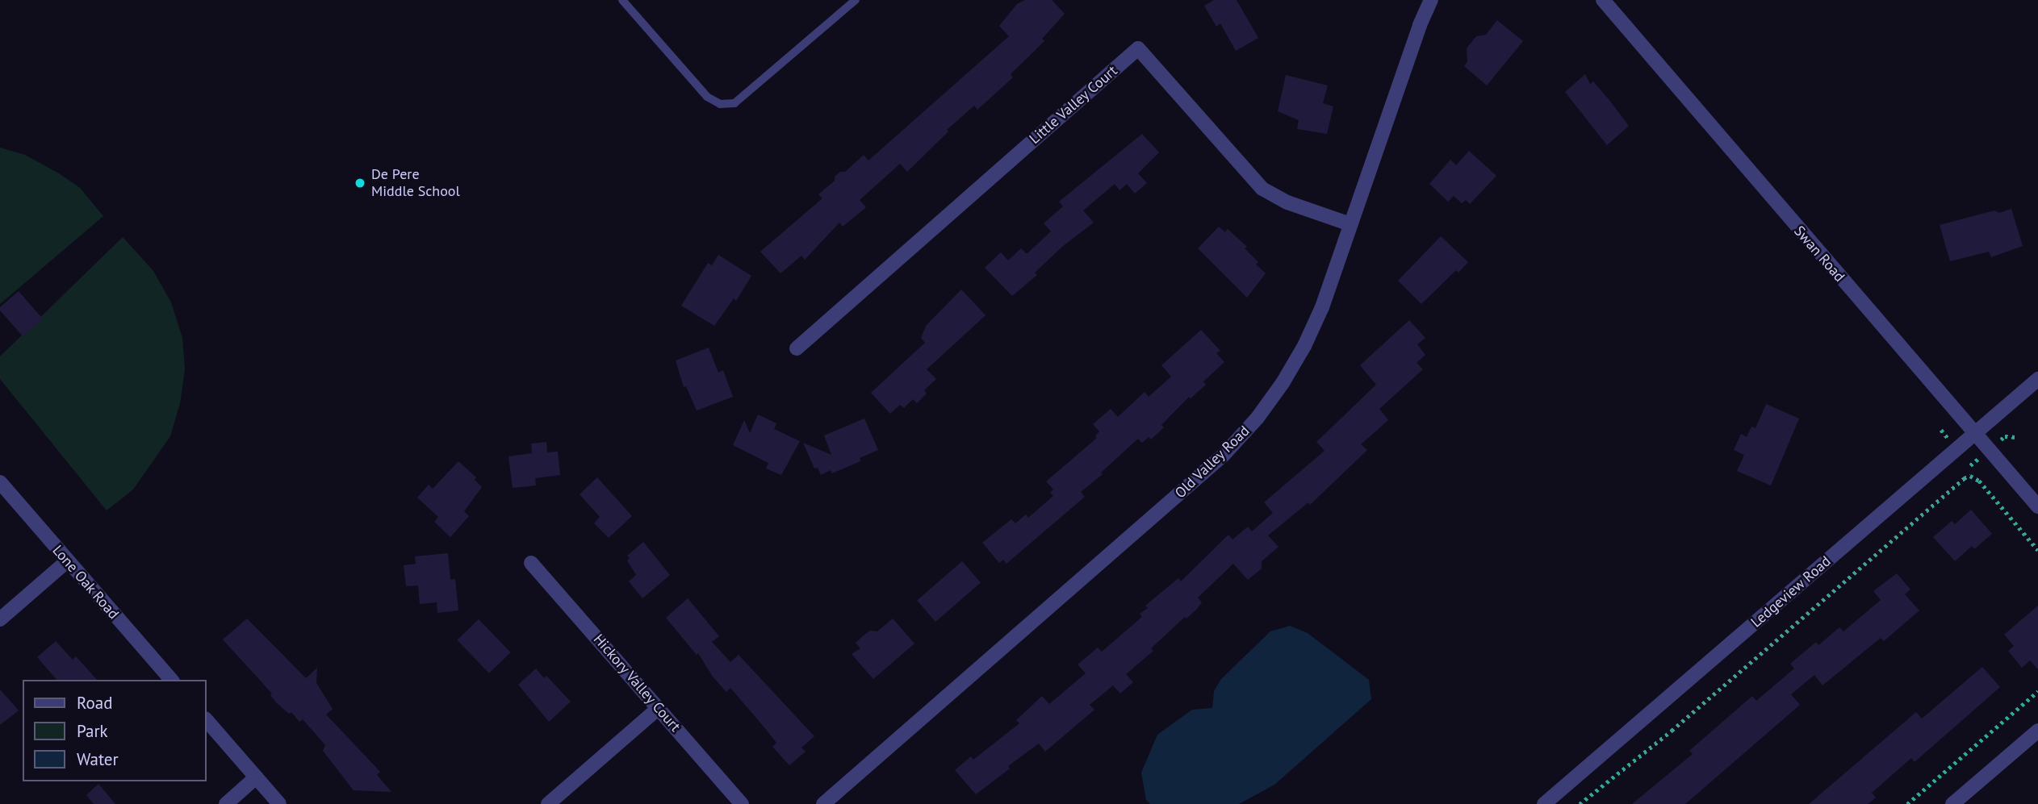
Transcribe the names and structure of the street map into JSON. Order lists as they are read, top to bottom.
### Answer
{
  "streets": {
    "street": [
      "Little Valley Court",
      "Swan Road",
      "Old Valley Road",
      "Lone Oak Road",
      "Ledgeview Road",
      "Hickory Valley Court"
    ]
  },
  "crossings": [
    ["Little Valley Court", "Old Valley Road"],
    ["Swan Road", "Ledgeview Road"]
  ],
  "places": ["De Pere Middle School"],
  "legend": ["Road", "Park", "Water"]
}
